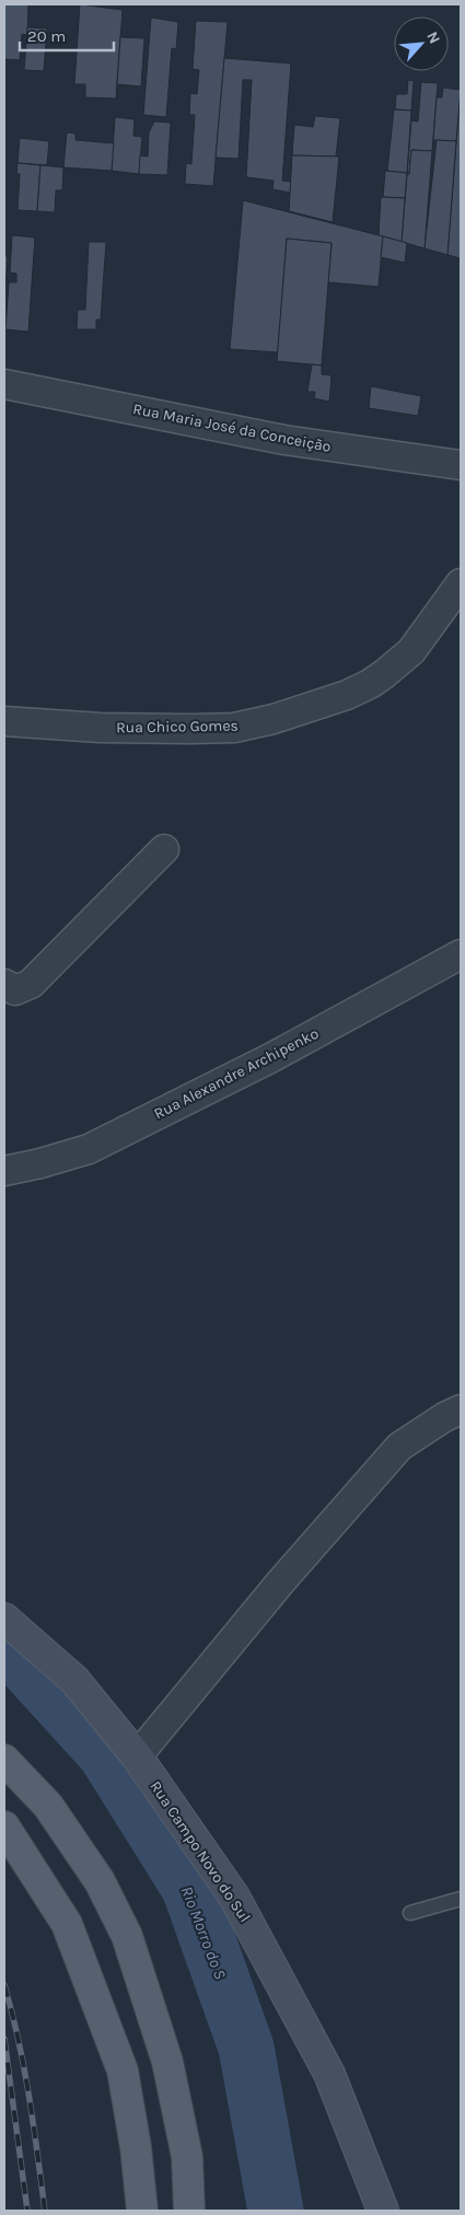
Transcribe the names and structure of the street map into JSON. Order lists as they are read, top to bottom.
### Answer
{
  "streets": {
    "street": [
      "Rua Maria José da Conceição",
      "Rua Chico Gomes",
      "Rua Alexandre Archipenko",
      "Rua Campo Novo do Sul"
    ]
  },
  "water": ["Rio Morro do S"],
  "scale_bar": "20 m",
  "north": "top right"
}
